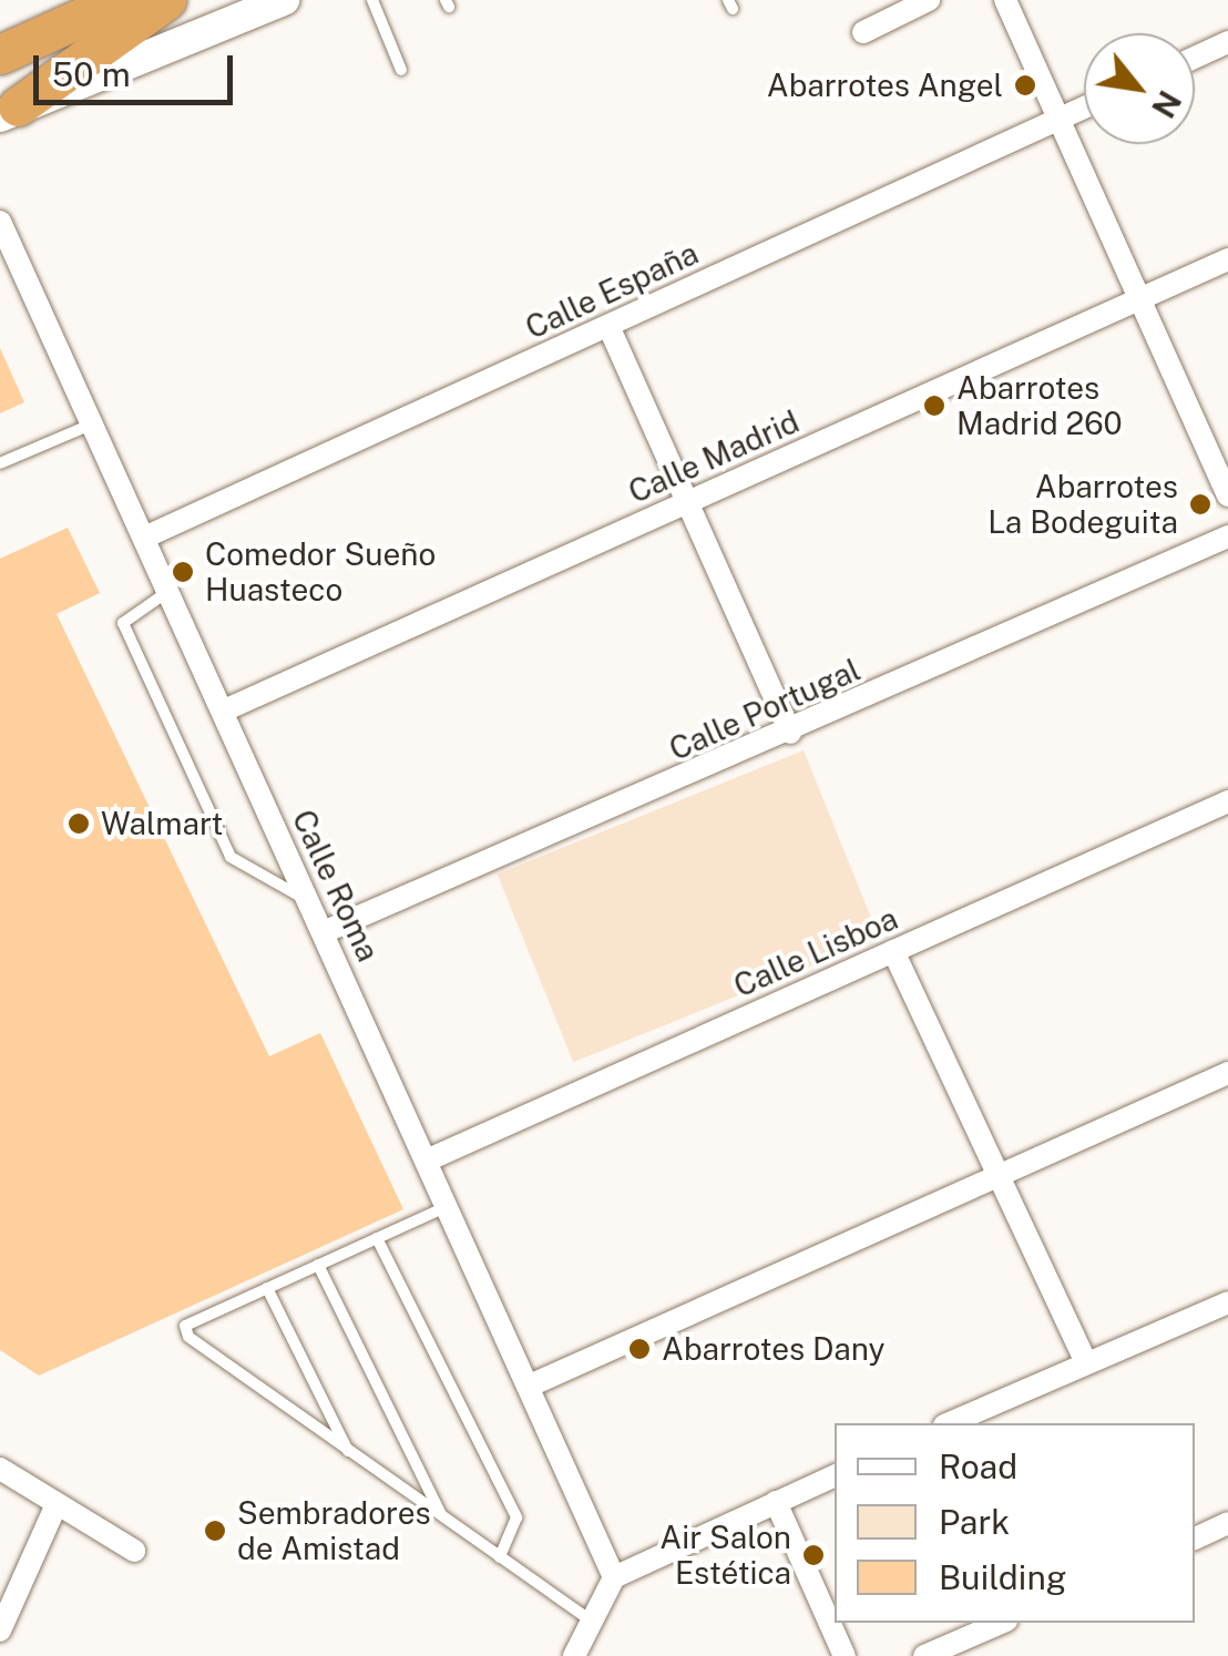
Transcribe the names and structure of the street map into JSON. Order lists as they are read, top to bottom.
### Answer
{
  "streets": {
    "street": [
      "Calle España",
      "Calle Madrid",
      "Calle Portugal",
      "Calle Roma",
      "Calle Lisboa"
    ]
  },
  "crossings": [
    ["Calle España", "Calle Roma"],
    ["Calle Madrid", "Calle Roma"],
    ["Calle Portugal", "Calle Roma"],
    ["Calle Roma", "Calle Lisboa"]
  ],
  "places": [
    "Abarrotes Angel",
    "Abarrotes Madrid 260",
    "Abarrotes La Bodeguita",
    "Comedor Sueño Huasteco",
    "Walmart",
    "Abarrotes Dany",
    "Sembradores de Amistad",
    "Air Salon Estética"
  ],
  "legend": ["Road", "Park", "Building"],
  "scale_bar": "50 m",
  "north": "bottom right"
}
